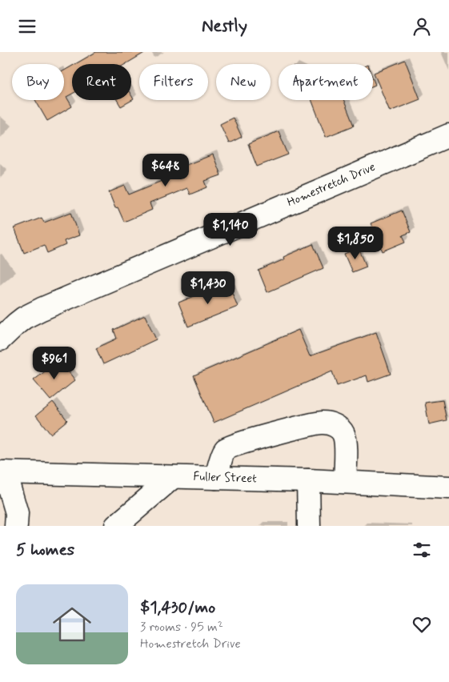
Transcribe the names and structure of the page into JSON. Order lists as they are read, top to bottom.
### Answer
{
  "streets": {
    "street": ["Homestretch Drive", "Fuller Street"]
  },
  "page": {
    "header": "Nestly",
    "chip": [
      "Buy",
      "Rent",
      "Filters",
      "New",
      "Apartment"
    ],
    "price": [
      "$648",
      "$1,140",
      "$1,850",
      "$1,430",
      "$961"
    ],
    "heading": "5 homes",
    "list": [
      {
        "name": "$1,430/mo",
        "note": "3 rooms · 95 m² · Homestretch Drive"
      }
    ]
  }
}
